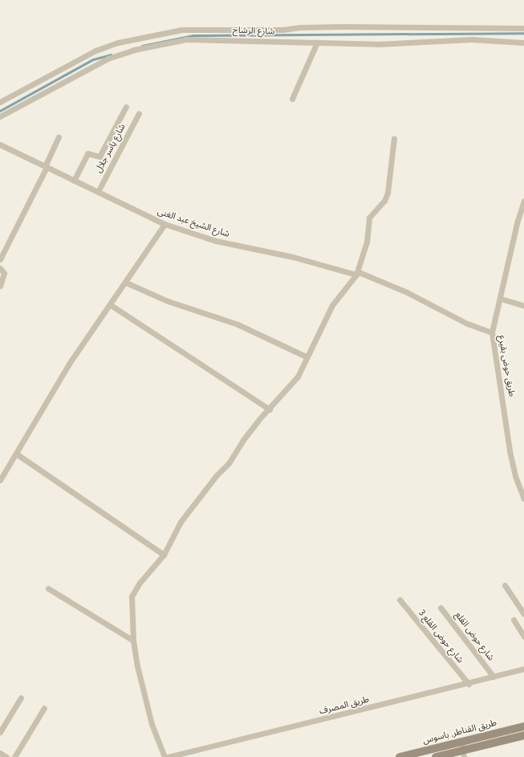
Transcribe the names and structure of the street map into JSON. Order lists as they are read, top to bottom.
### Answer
{
  "streets": {
    "main road": ["طريق القناطر, باسوس"],
    "street": [
      "شارع الرشاح",
      "شارع ياسر جلال",
      "شارع الشيخ عبد الغنى",
      "طريق حوض بقيرع",
      "شارع حوض القلع 3",
      "شارع حوض القلع",
      "طريق المصرف"
    ]
  },
  "crossings": [
    ["شارع ياسر جلال", "شارع الشيخ عبد الغنى"],
    ["شارع الشيخ عبد الغنى", "طريق حوض بقيرع"],
    ["شارع حوض القلع 3", "طريق المصرف"],
    ["شارع حوض القلع", "طريق المصرف"]
  ]
}
